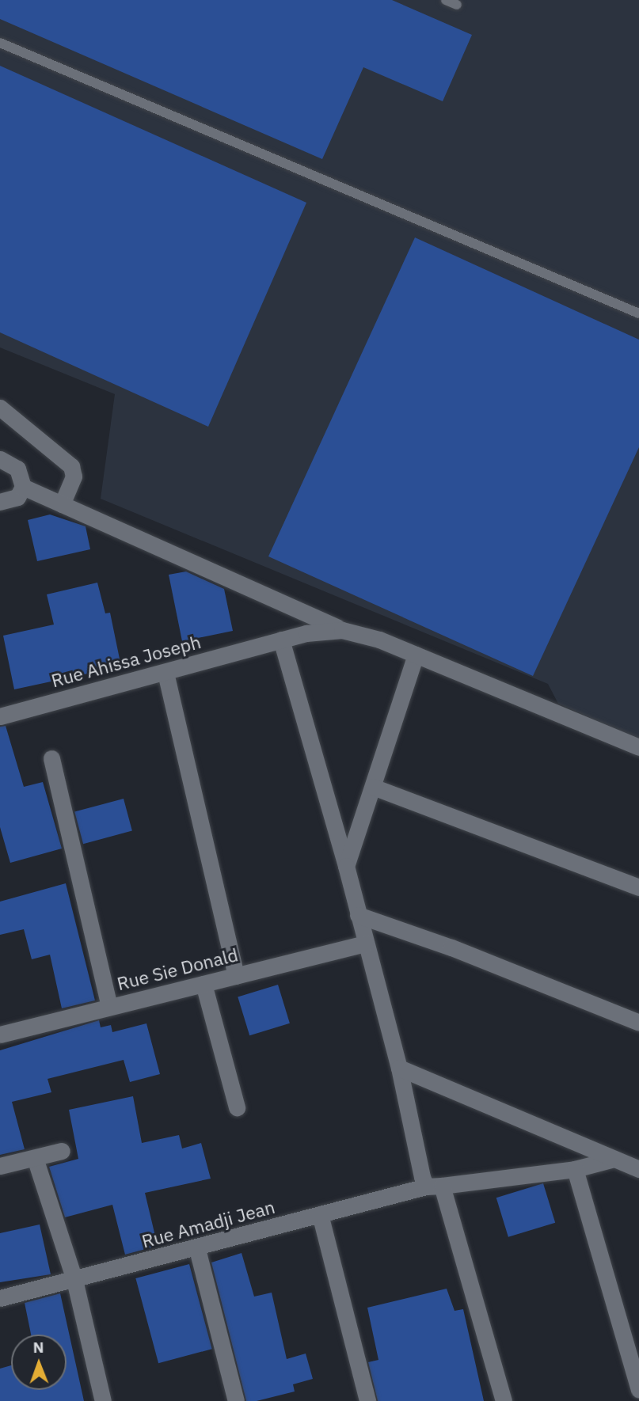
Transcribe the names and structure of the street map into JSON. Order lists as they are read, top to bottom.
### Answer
{
  "streets": {
    "street": ["Rue Ahissa Joseph", "Rue Sie Donald", "Rue Amadji Jean"]
  },
  "north": "top"
}
